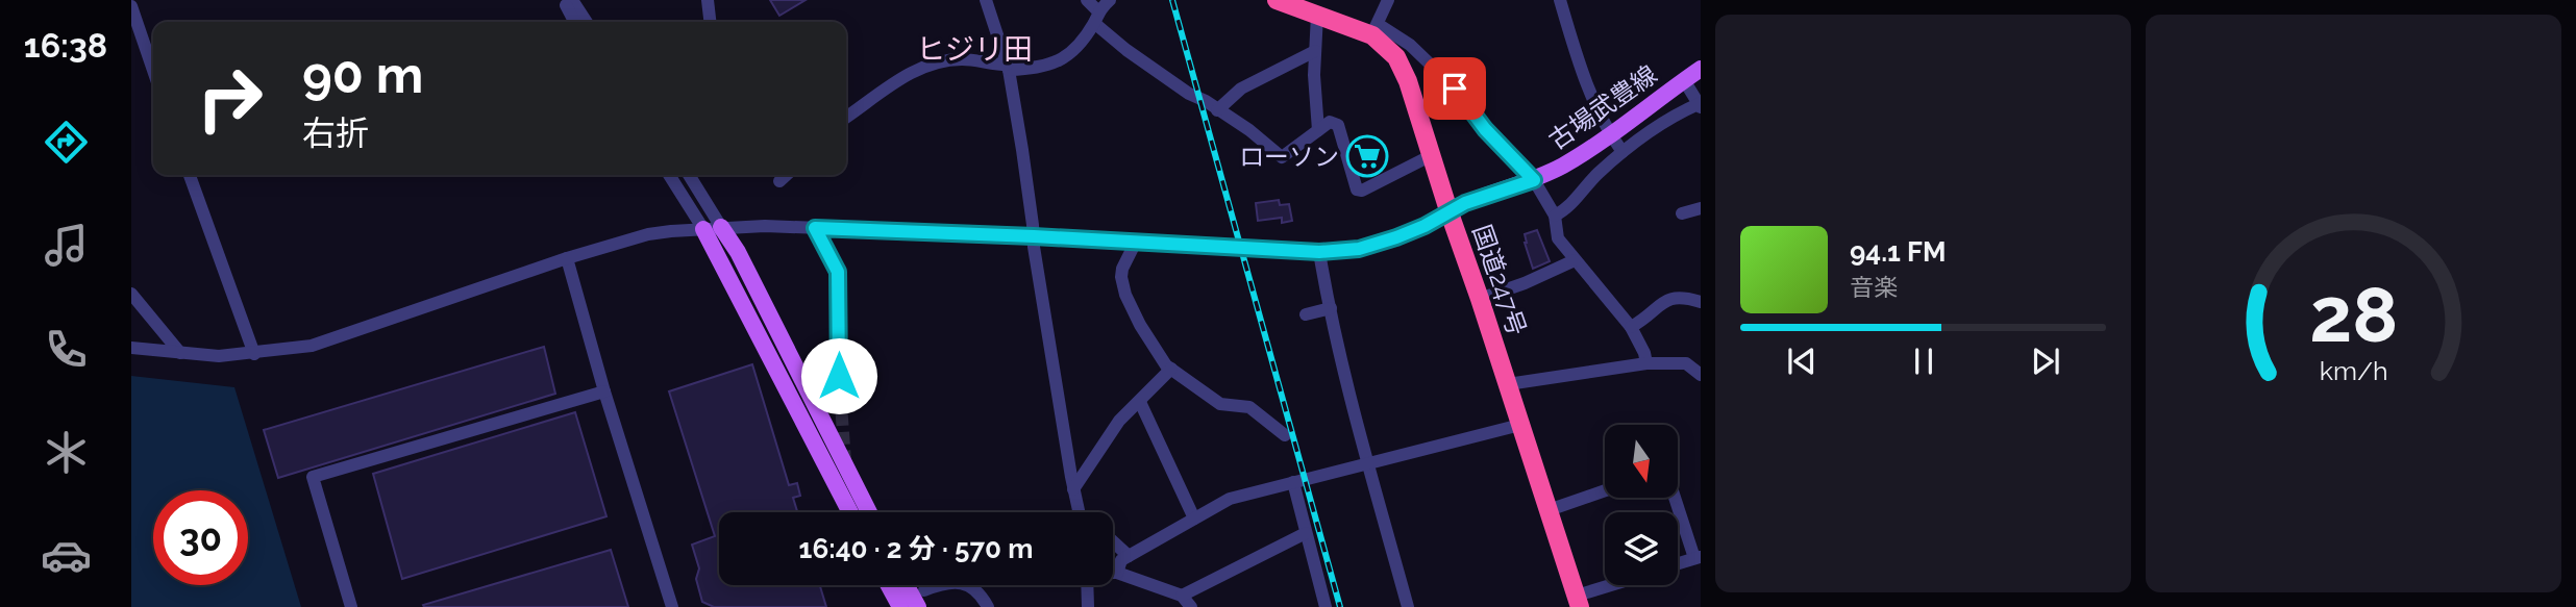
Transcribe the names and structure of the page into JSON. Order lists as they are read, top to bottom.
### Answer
{
  "streets": {
    "highway": ["国道247号"],
    "main road": ["古場武豊線"]
  },
  "crossings": [
    ["古場武豊線", "国道247号"]
  ],
  "districts": ["ヒジリ田"],
  "places": {
    "supermarket": ["ローソン"]
  },
  "north": "bottom",
  "page": {
    "tabs": "16:38",
    "turn": ["90 m", "右折"],
    "song": ["94.1 FM", "音楽"],
    "limit": "30",
    "trip": "16:40 · 2 分 · 570 m",
    "gauge": ["28", "km/h"]
  }
}
